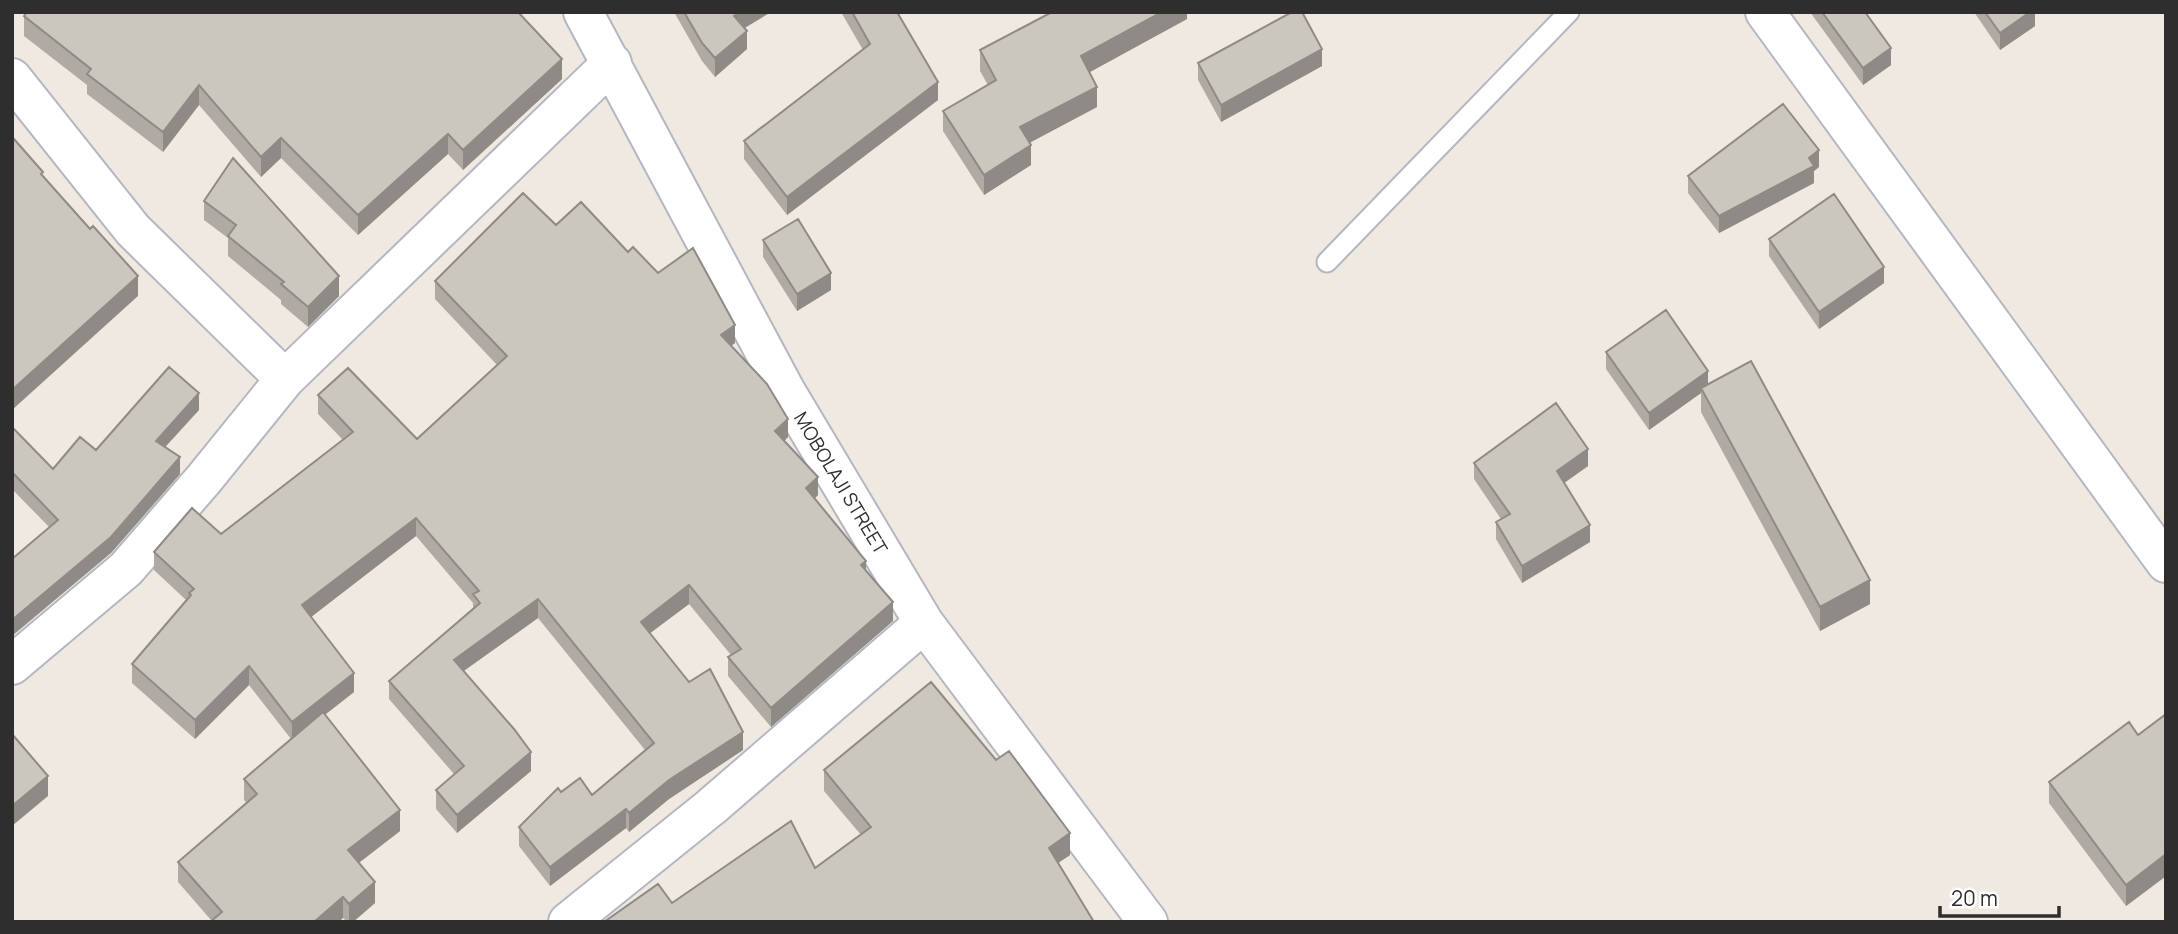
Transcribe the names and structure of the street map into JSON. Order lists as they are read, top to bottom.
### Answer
{
  "streets": {
    "street": ["MOBOLAJI STREET"]
  },
  "scale_bar": "20 m"
}
